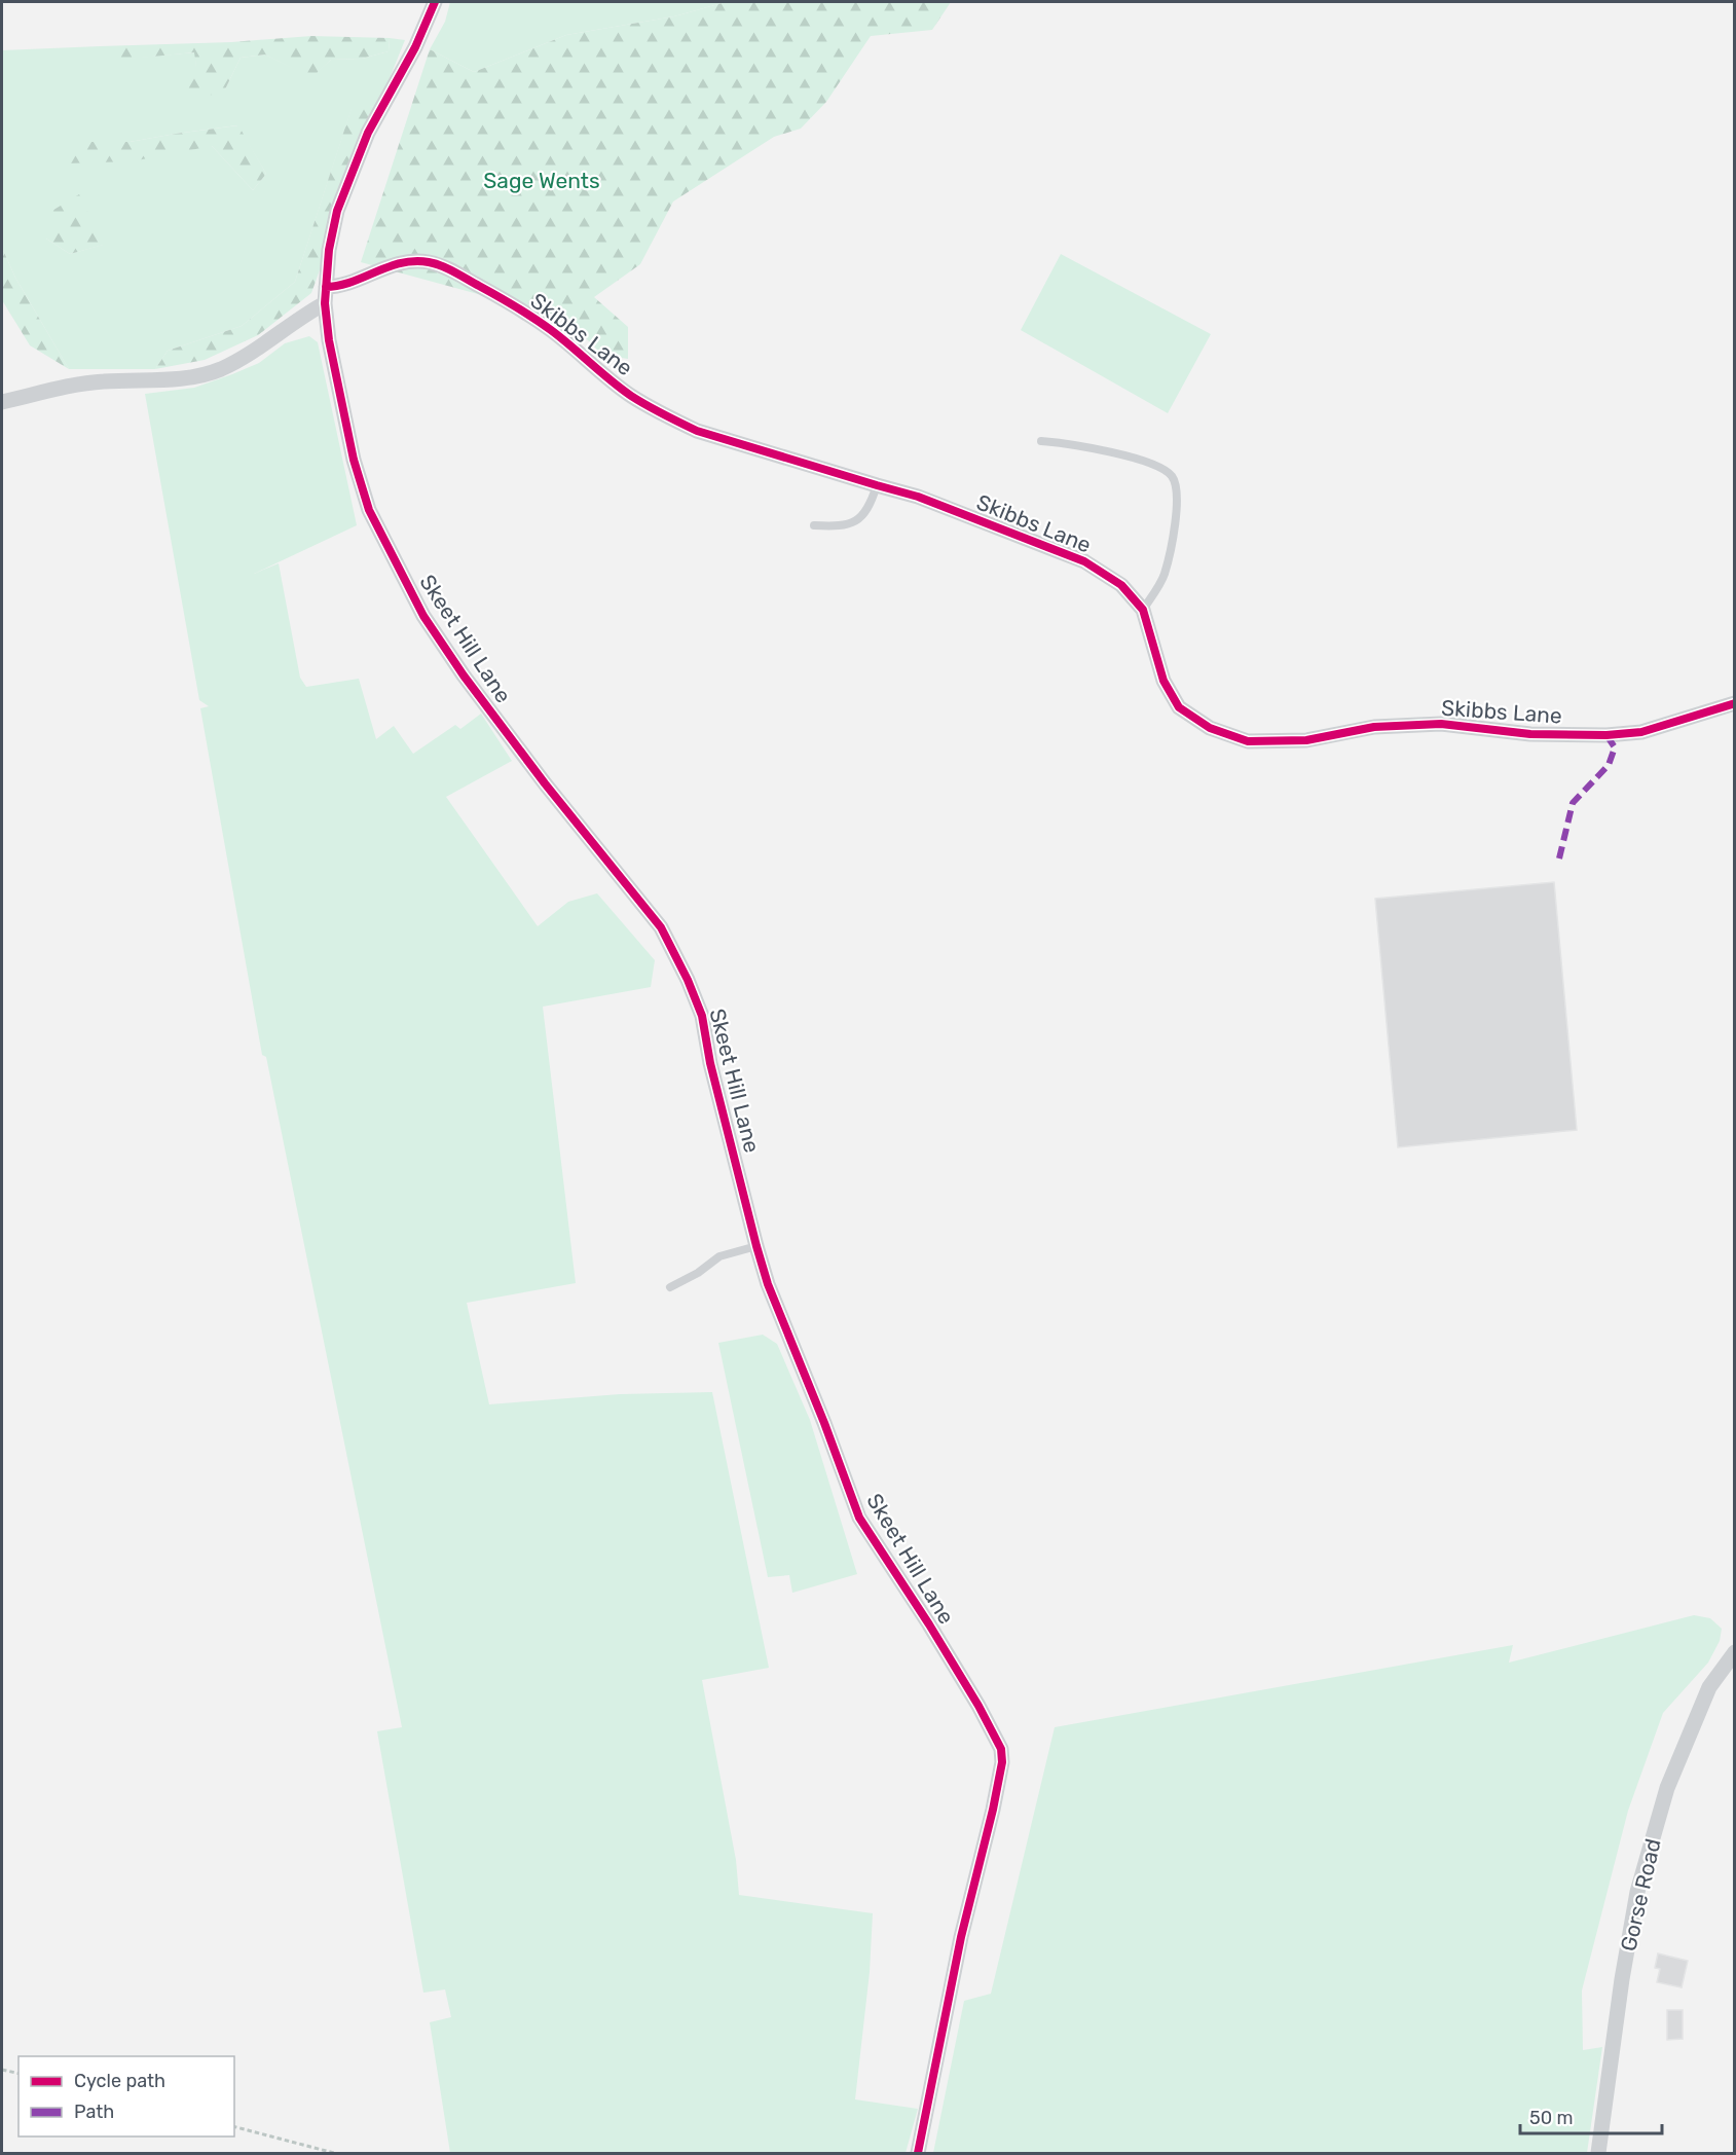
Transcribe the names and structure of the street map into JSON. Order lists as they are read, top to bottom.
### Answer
{
  "streets": {
    "street": ["Skibbs Lane", "Skeet Hill Lane", "Gorse Road"]
  },
  "crossings": [
    ["Skibbs Lane", "Skeet Hill Lane"]
  ],
  "parks": ["Sage Wents"],
  "legend": ["Cycle path", "Path"],
  "scale_bar": "50 m"
}
